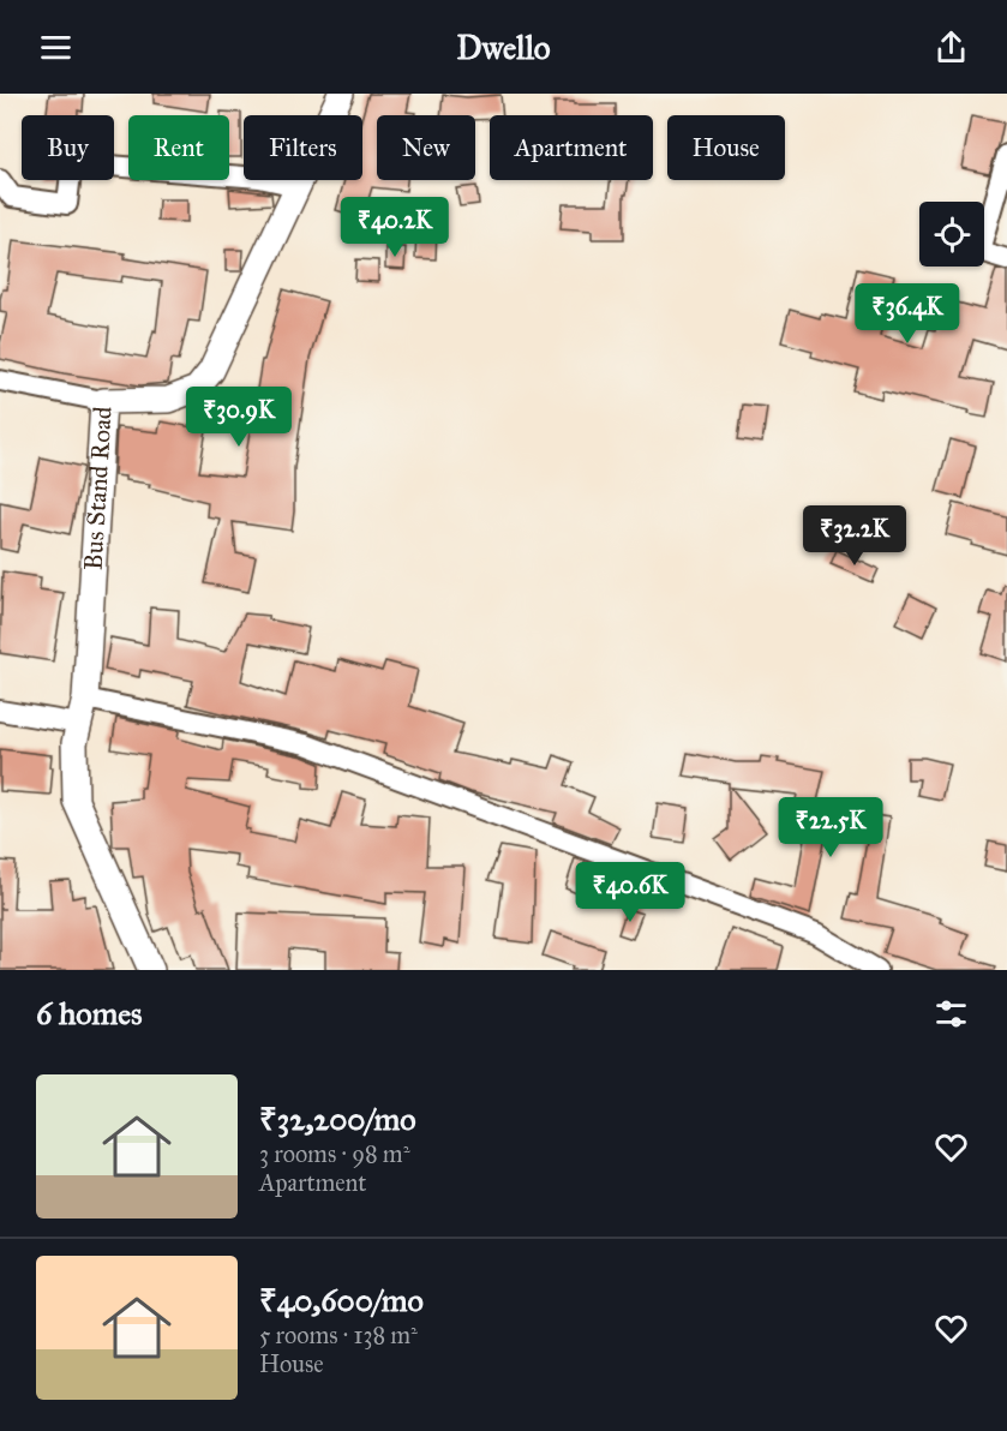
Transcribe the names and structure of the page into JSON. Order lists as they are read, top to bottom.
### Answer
{
  "streets": {
    "main road": ["Bus Stand Road"]
  },
  "page": {
    "header": "Dwello",
    "chip": [
      "Buy",
      "Rent",
      "Filters",
      "New",
      "Apartment",
      "House"
    ],
    "price": [
      "₹40.2K",
      "₹36.4K",
      "₹30.9K",
      "₹32.2K",
      "₹22.5K",
      "₹40.6K"
    ],
    "heading": "6 homes",
    "list": [
      {
        "name": "₹32,200/mo",
        "note": "3 rooms · 98 m² · Apartment"
      },
      {
        "name": "₹40,600/mo",
        "note": "5 rooms · 138 m² · House"
      }
    ]
  }
}
